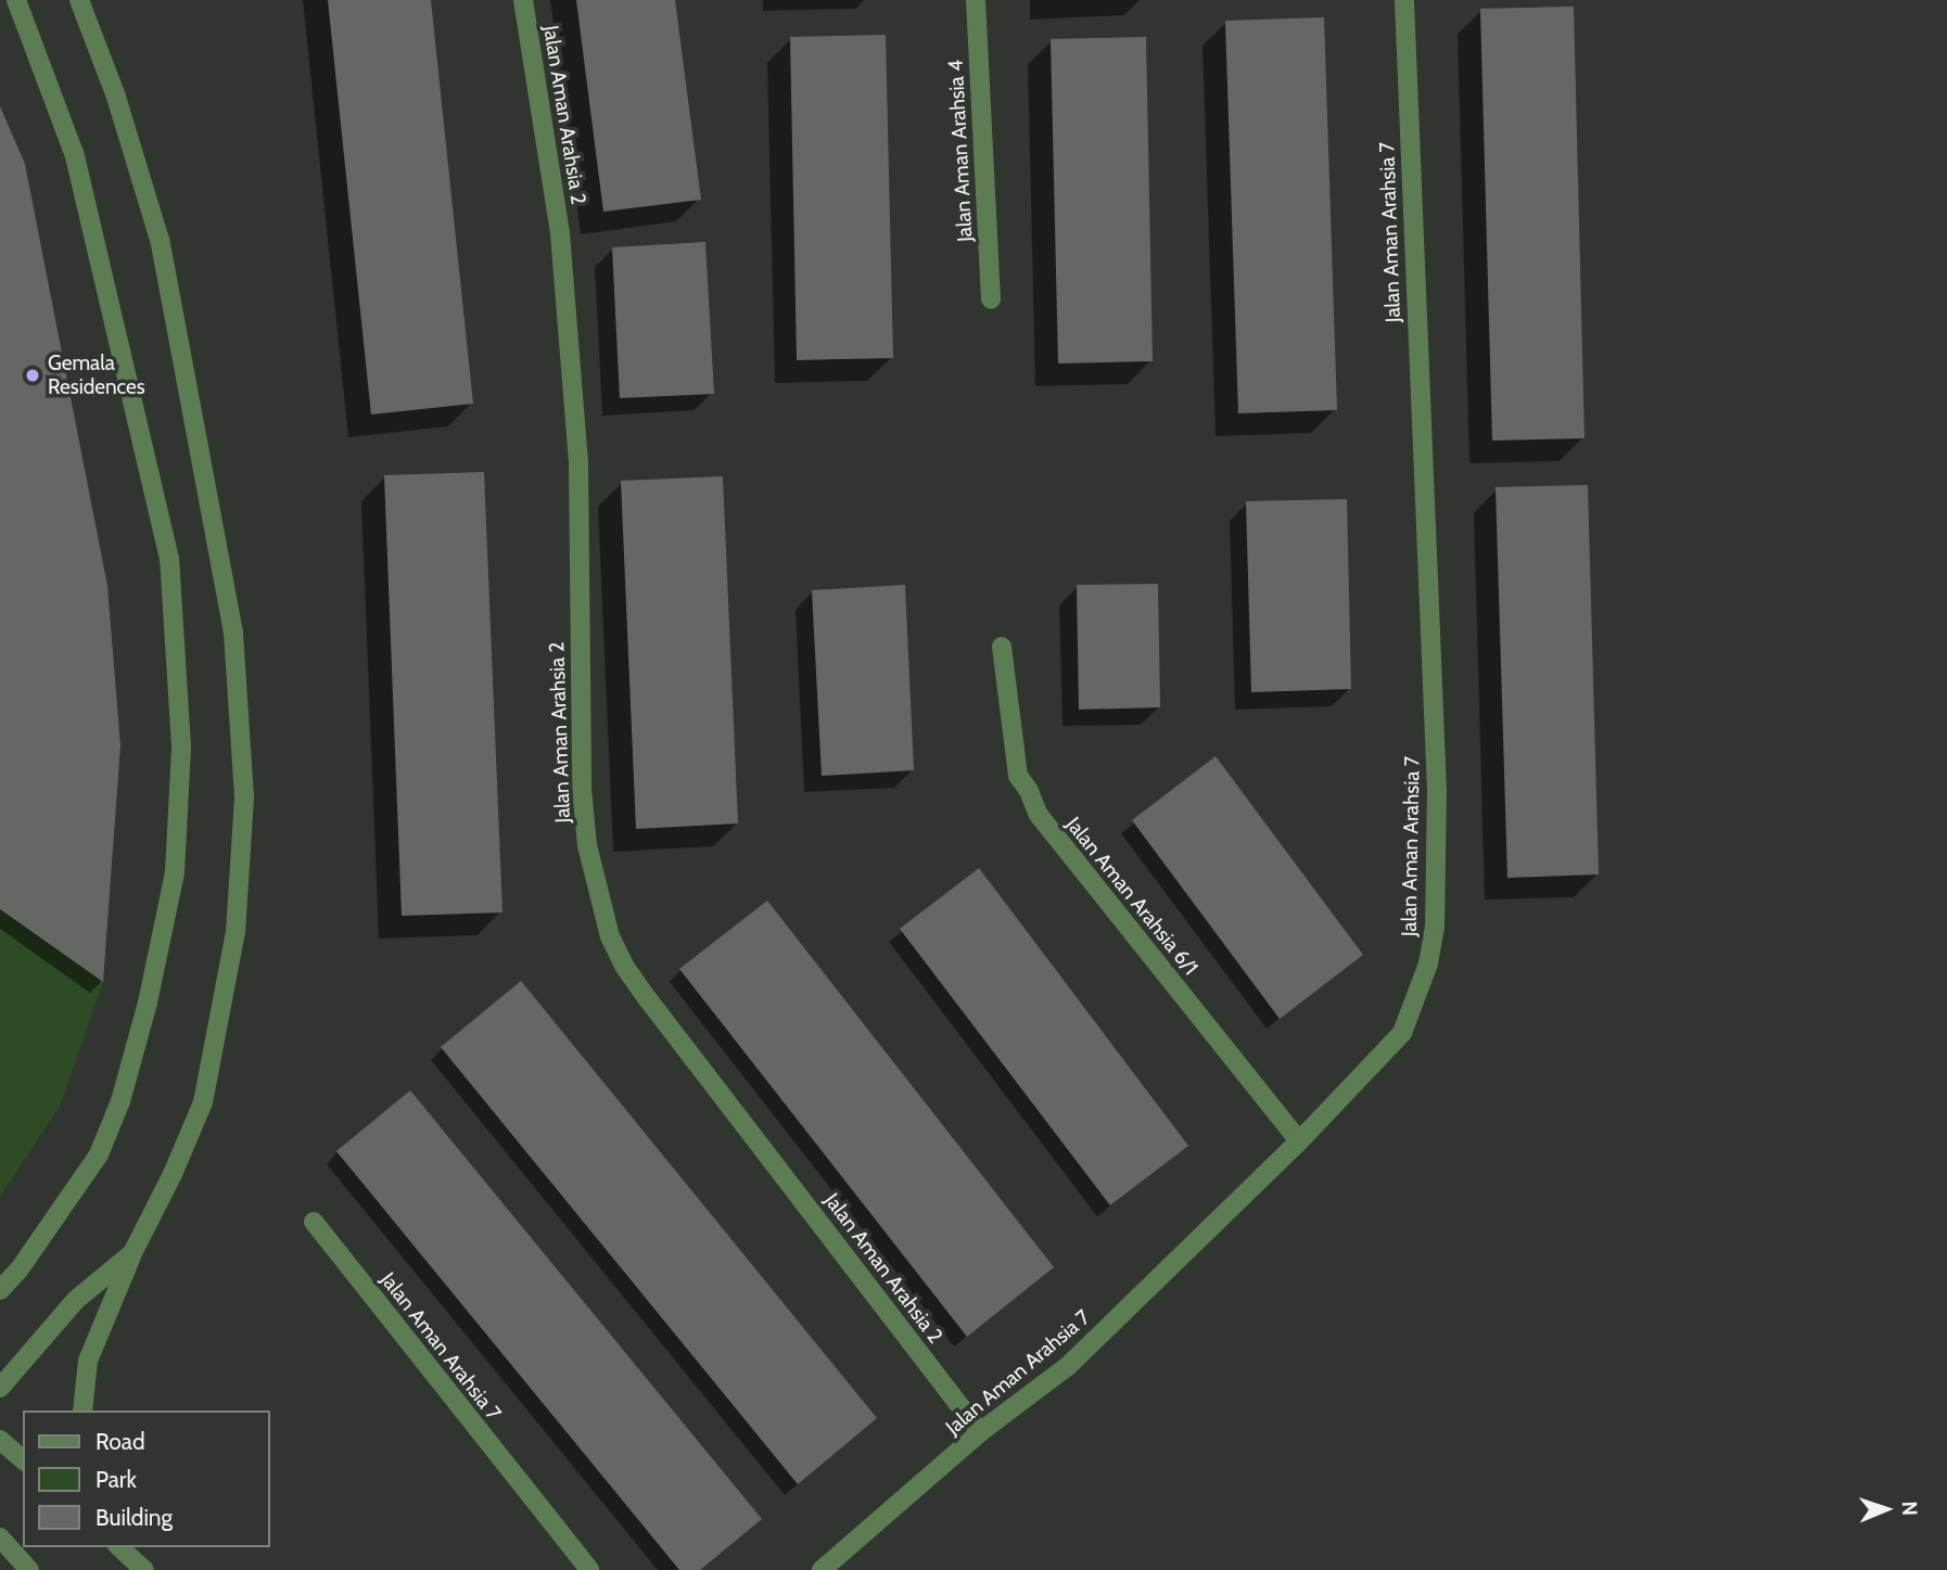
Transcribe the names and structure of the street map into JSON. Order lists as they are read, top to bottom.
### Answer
{
  "streets": {
    "street": [
      "Jalan Aman Arahsia 2",
      "Jalan Aman Arahsia 4",
      "Jalan Aman Arahsia 7",
      "Jalan Aman Arahsia 6/1"
    ]
  },
  "crossings": [
    ["Jalan Aman Arahsia 2", "Jalan Aman Arahsia 7"],
    ["Jalan Aman Arahsia 7", "Jalan Aman Arahsia 6/1"]
  ],
  "places": ["Gemala Residences"],
  "legend": ["Road", "Park", "Building"],
  "north": "right"
}
